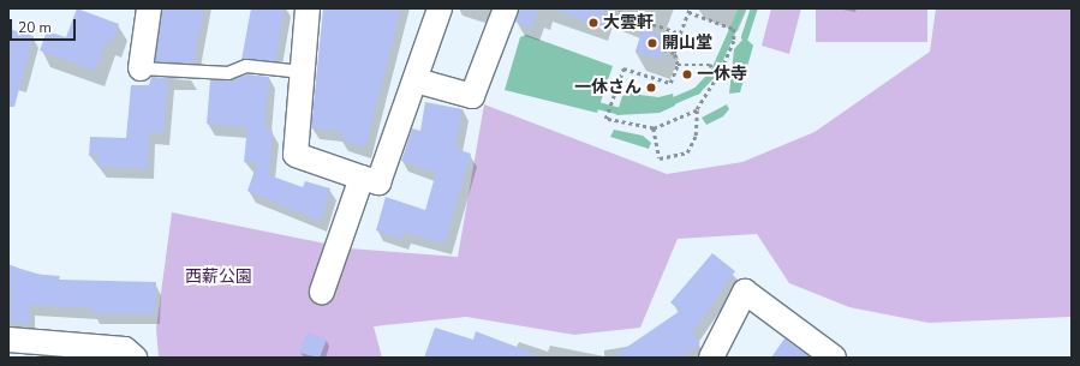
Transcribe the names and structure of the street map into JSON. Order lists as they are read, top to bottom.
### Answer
{
  "parks": ["西薪公園"],
  "places": [
    "大雲軒",
    "開山堂",
    "一休寺",
    "一休さん"
  ],
  "scale_bar": "20 m"
}
